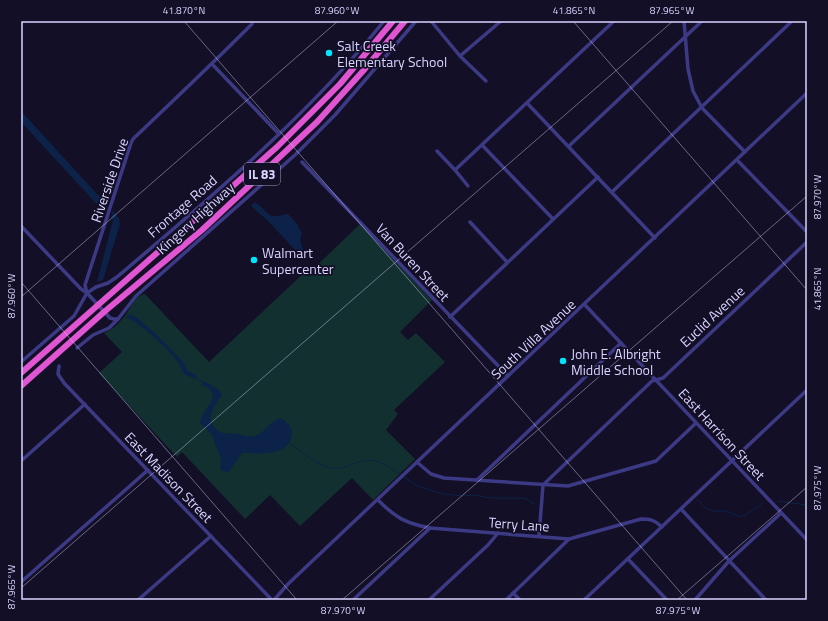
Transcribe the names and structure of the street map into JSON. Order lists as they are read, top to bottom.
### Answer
{
  "streets": {
    "highway": ["IL 83", "Kingery Highway"],
    "street": [
      "Riverside Drive",
      "Frontage Road",
      "Van Buren Street",
      "Euclid Avenue",
      "South Villa Avenue",
      "East Harrison Street",
      "East Madison Street",
      "Terry Lane"
    ]
  },
  "crossings": [
    ["Riverside Drive", "Frontage Road"],
    ["Van Buren Street", "South Villa Avenue"],
    ["Euclid Avenue", "East Harrison Street"],
    ["South Villa Avenue", "East Harrison Street"],
    ["South Villa Avenue", "East Madison Street"],
    ["South Villa Avenue", "Terry Lane"]
  ],
  "places": ["Salt Creek Elementary School", "Walmart Supercenter", "John E. Albright Middle School"],
  "coordinates": [
    "41.870°N",
    "87.960°W",
    "41.865°N",
    "87.965°W",
    "87.970°W",
    "87.975°W"
  ]
}
